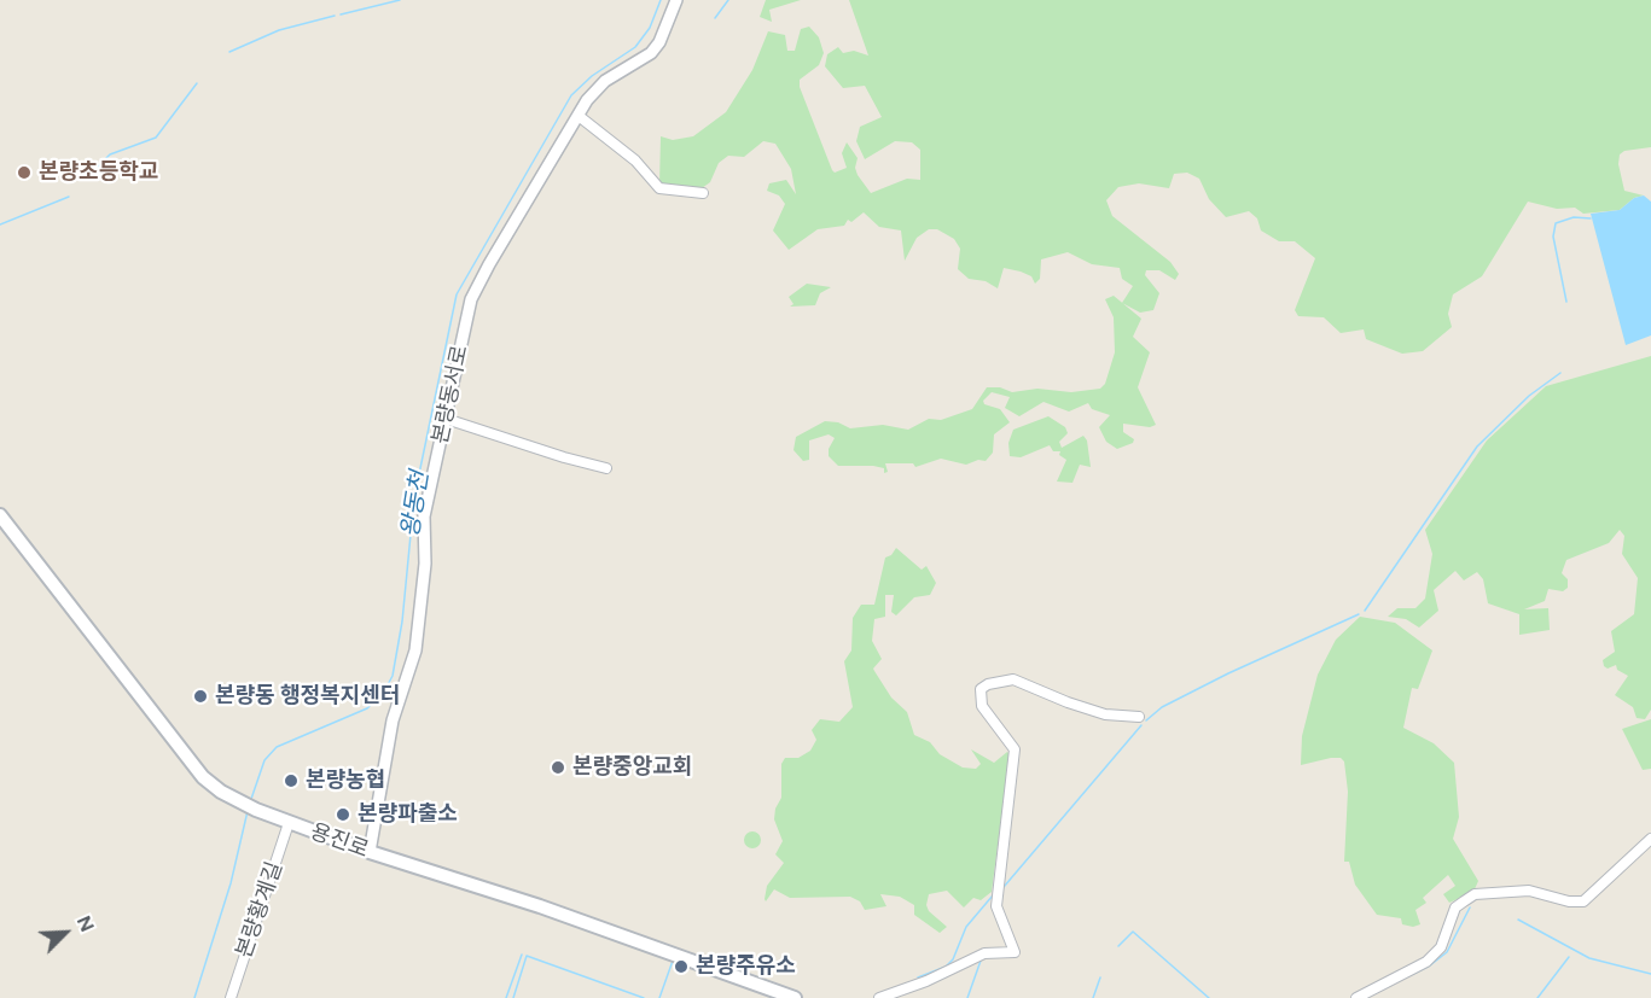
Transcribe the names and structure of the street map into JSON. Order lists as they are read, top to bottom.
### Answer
{
  "streets": {
    "main road": ["용진로"],
    "street": ["본량동서로", "본량황계길"]
  },
  "crossings": [
    ["본량동서로", "용진로"],
    ["용진로", "본량황계길"]
  ],
  "water": ["왕동천"],
  "places": [
    "본량초등학교",
    "본량동 행정복지센터",
    "본량중앙교회",
    "본량농협",
    "본량파출소",
    "본량주유소"
  ],
  "north": "top right"
}
